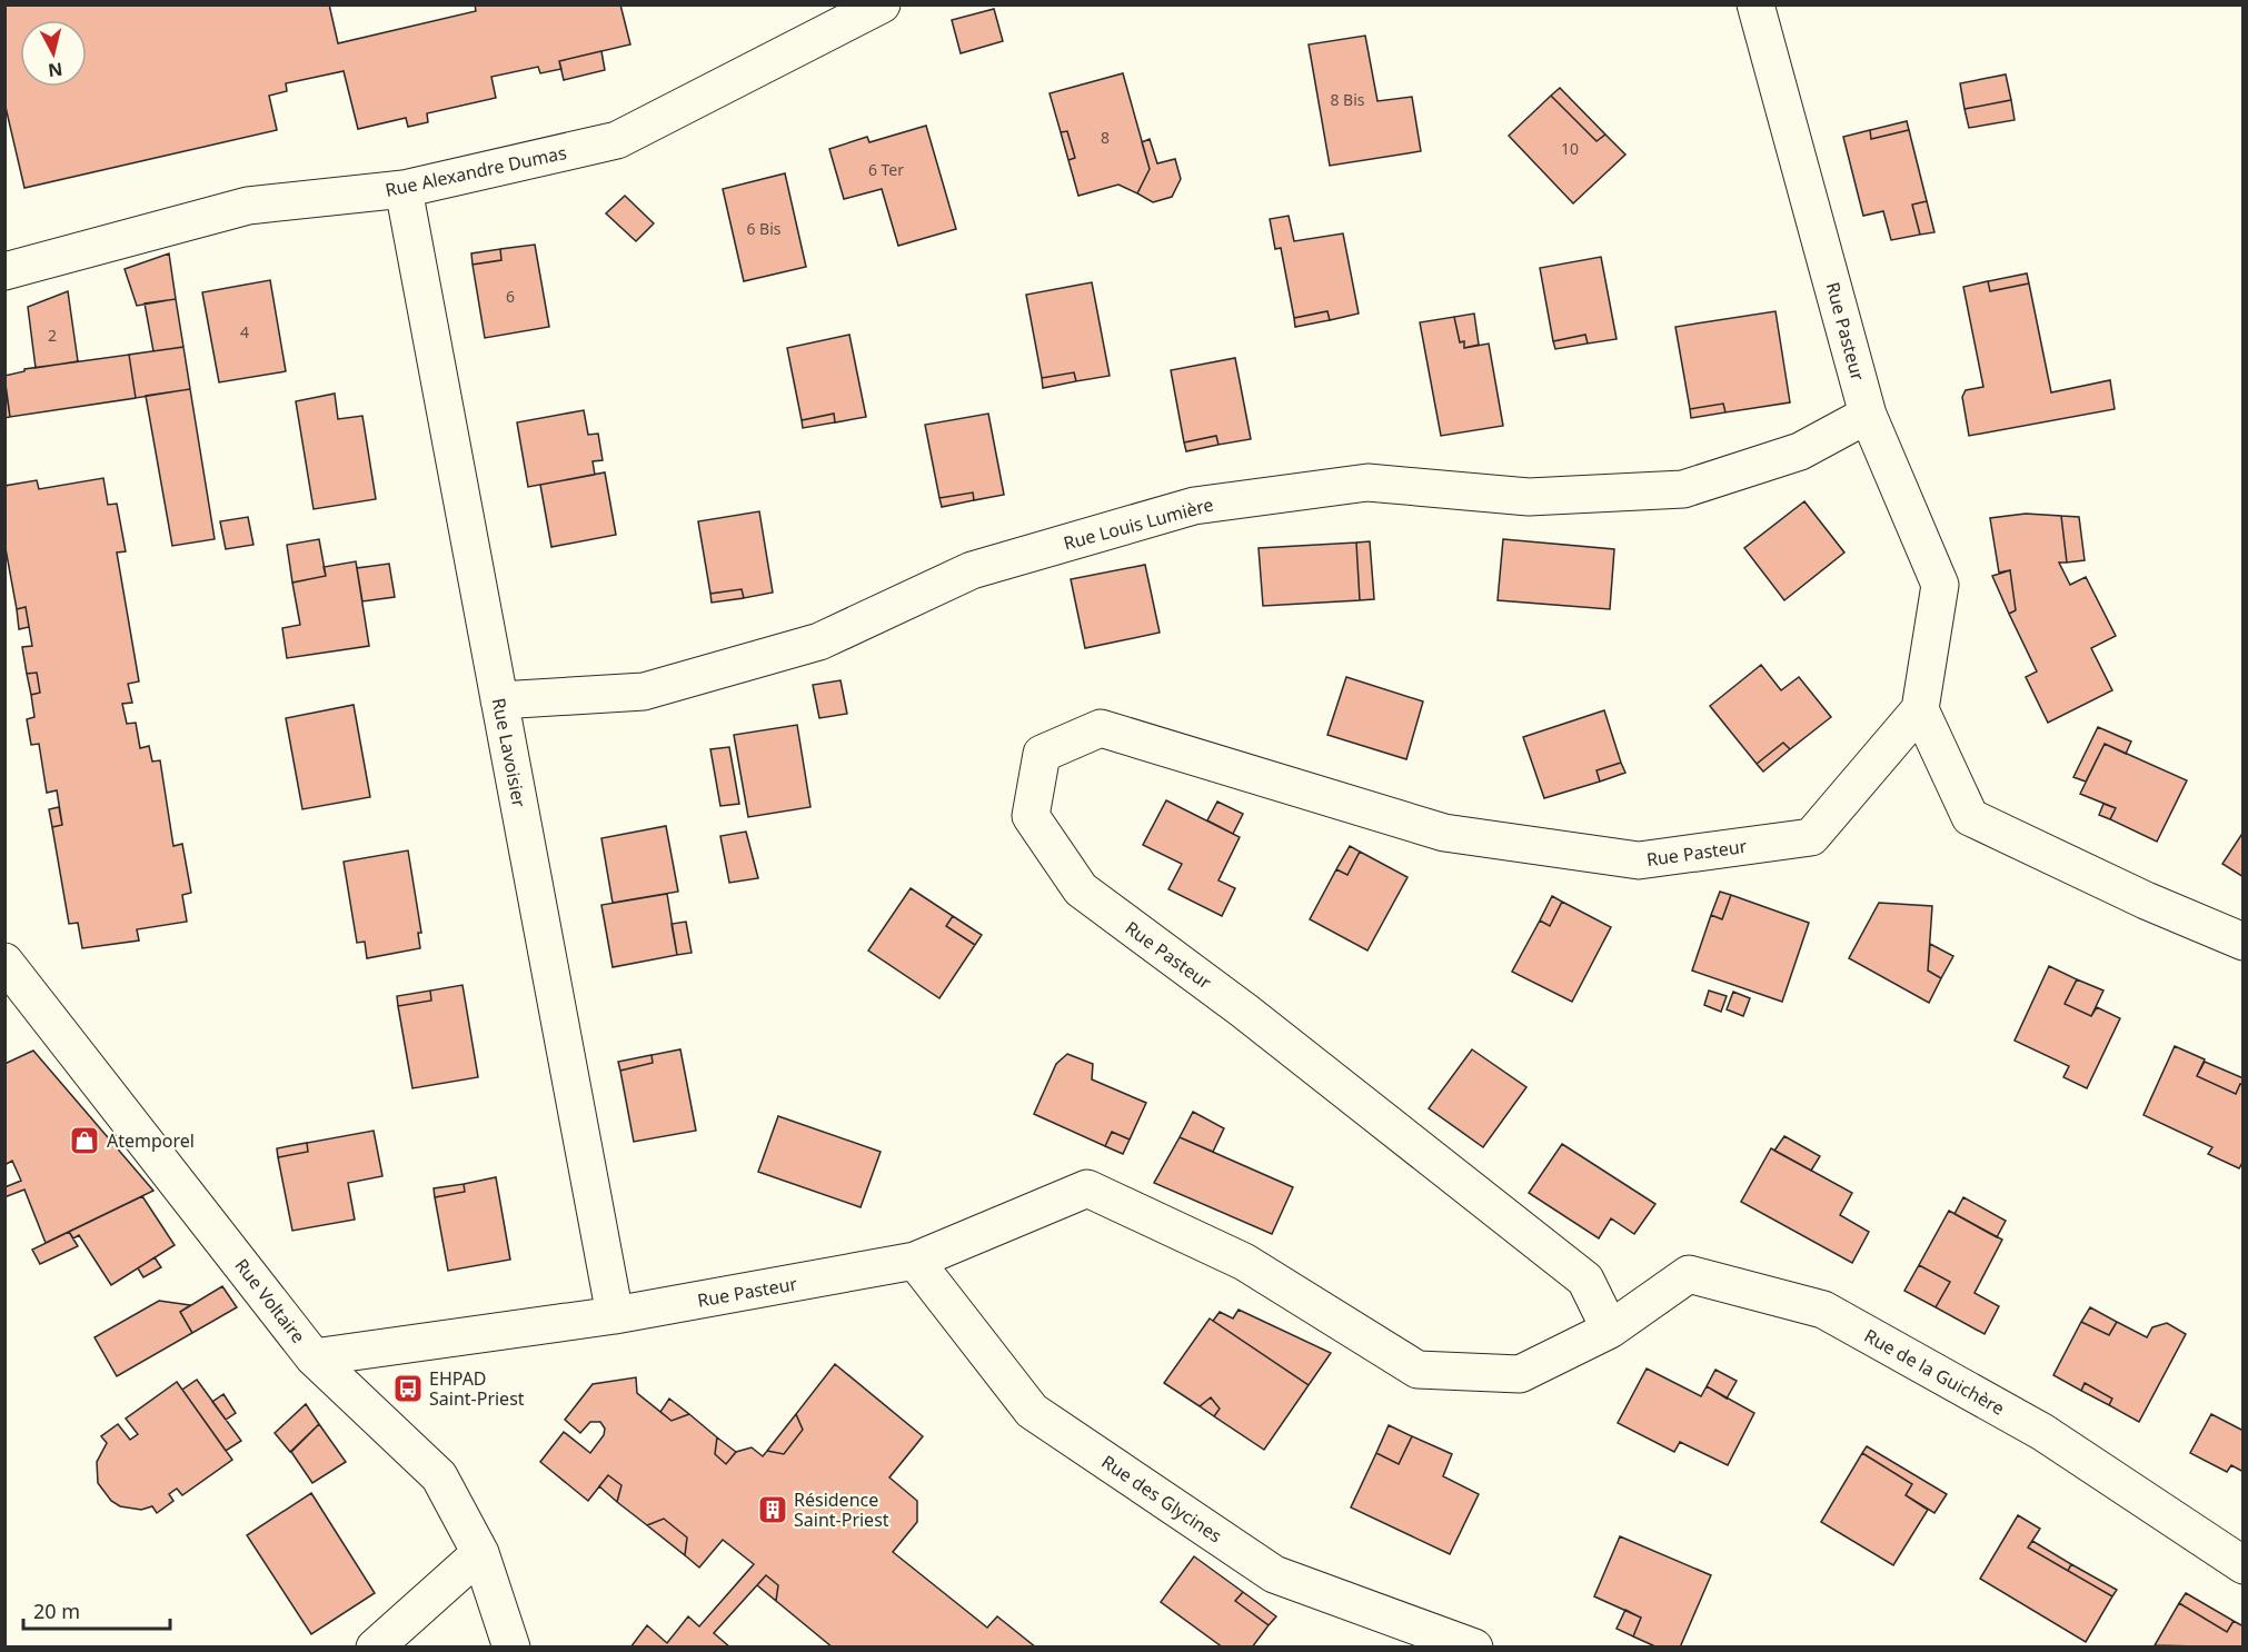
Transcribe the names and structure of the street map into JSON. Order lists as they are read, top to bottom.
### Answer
{
  "streets": {
    "street": [
      "Rue Alexandre Dumas",
      "Rue Pasteur",
      "Rue Louis Lumière",
      "Rue Lavoisier",
      "Rue Voltaire",
      "Rue de la Guichère",
      "Rue des Glycines"
    ]
  },
  "crossings": [
    ["Rue Alexandre Dumas", "Rue Lavoisier"],
    ["Rue Pasteur", "Rue Louis Lumière"],
    ["Rue Pasteur", "Rue Lavoisier"],
    ["Rue Pasteur", "Rue Voltaire"],
    ["Rue Pasteur", "Rue de la Guichère"],
    ["Rue Pasteur", "Rue des Glycines"],
    ["Rue Louis Lumière", "Rue Lavoisier"]
  ],
  "places": {
    "shop": ["Atemporel"],
    "bus stop": ["EHPAD Saint-Priest"],
    "building": ["Résidence Saint-Priest"]
  },
  "house_numbers": [
    "8 Bis",
    "8",
    "10",
    "6 Ter",
    "6 Bis",
    "6",
    "4",
    "2"
  ],
  "scale_bar": "20 m",
  "north": "bottom"
}
